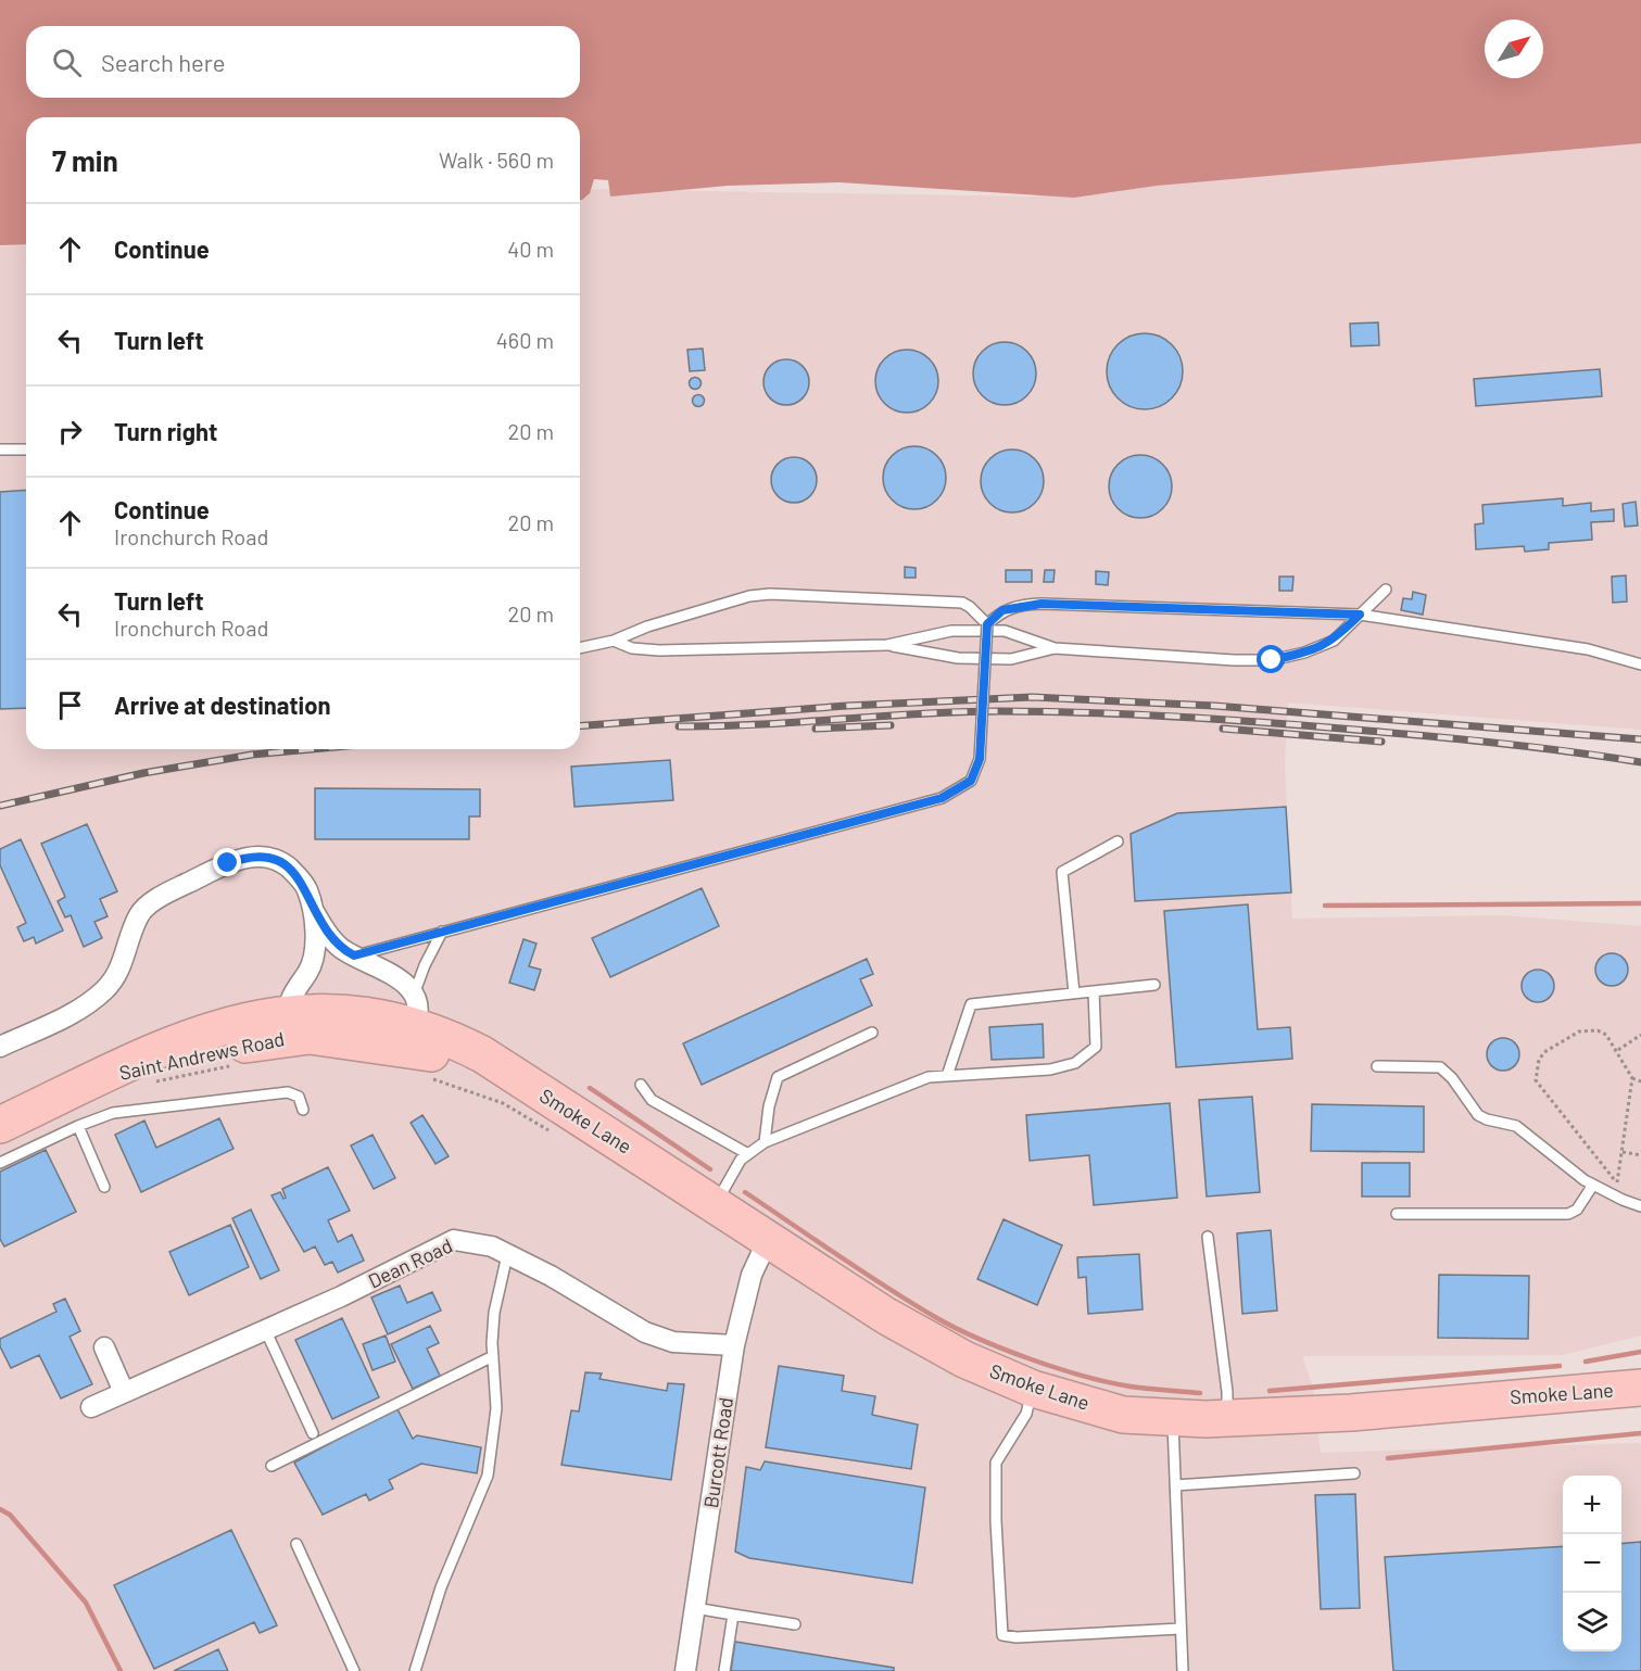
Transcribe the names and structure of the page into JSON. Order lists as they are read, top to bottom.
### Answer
{
  "streets": {
    "highway": ["Saint Andrews Road", "Smoke Lane"],
    "street": ["Dean Road", "Burcott Road"]
  },
  "crossings": [
    ["Saint Andrews Road", "Smoke Lane"],
    ["Smoke Lane", "Burcott Road"],
    ["Dean Road", "Burcott Road"]
  ],
  "north": "top right",
  "page": {
    "search": "Search here",
    "heading": ["7 min", "Walk · 560 m"],
    "list": [
      ["Continue", "40 m"],
      ["Turn left", "460 m"],
      ["Turn right", "20 m"],
      ["Continue", "Ironchurch Road", "20 m"],
      ["Turn left", "Ironchurch Road", "20 m"],
      "Arrive at destination"
    ],
    "map_buttons": ["+", "−"]
  }
}
